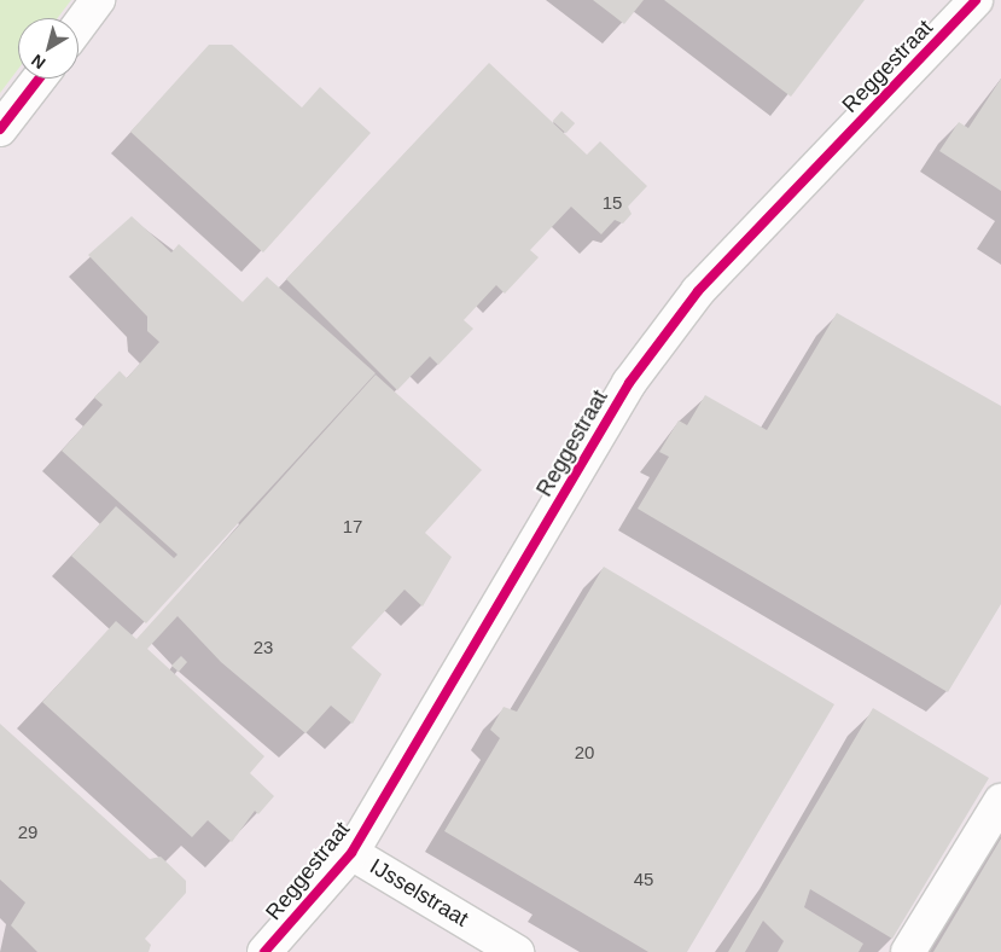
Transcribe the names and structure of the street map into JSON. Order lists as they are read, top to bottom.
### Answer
{
  "streets": {
    "street": ["Reggestraat", "IJsselstraat"]
  },
  "crossings": [
    ["Reggestraat", "IJsselstraat"]
  ],
  "house_numbers": [
    "15",
    "17",
    "23",
    "20",
    "29",
    "45"
  ],
  "north": "bottom left"
}
